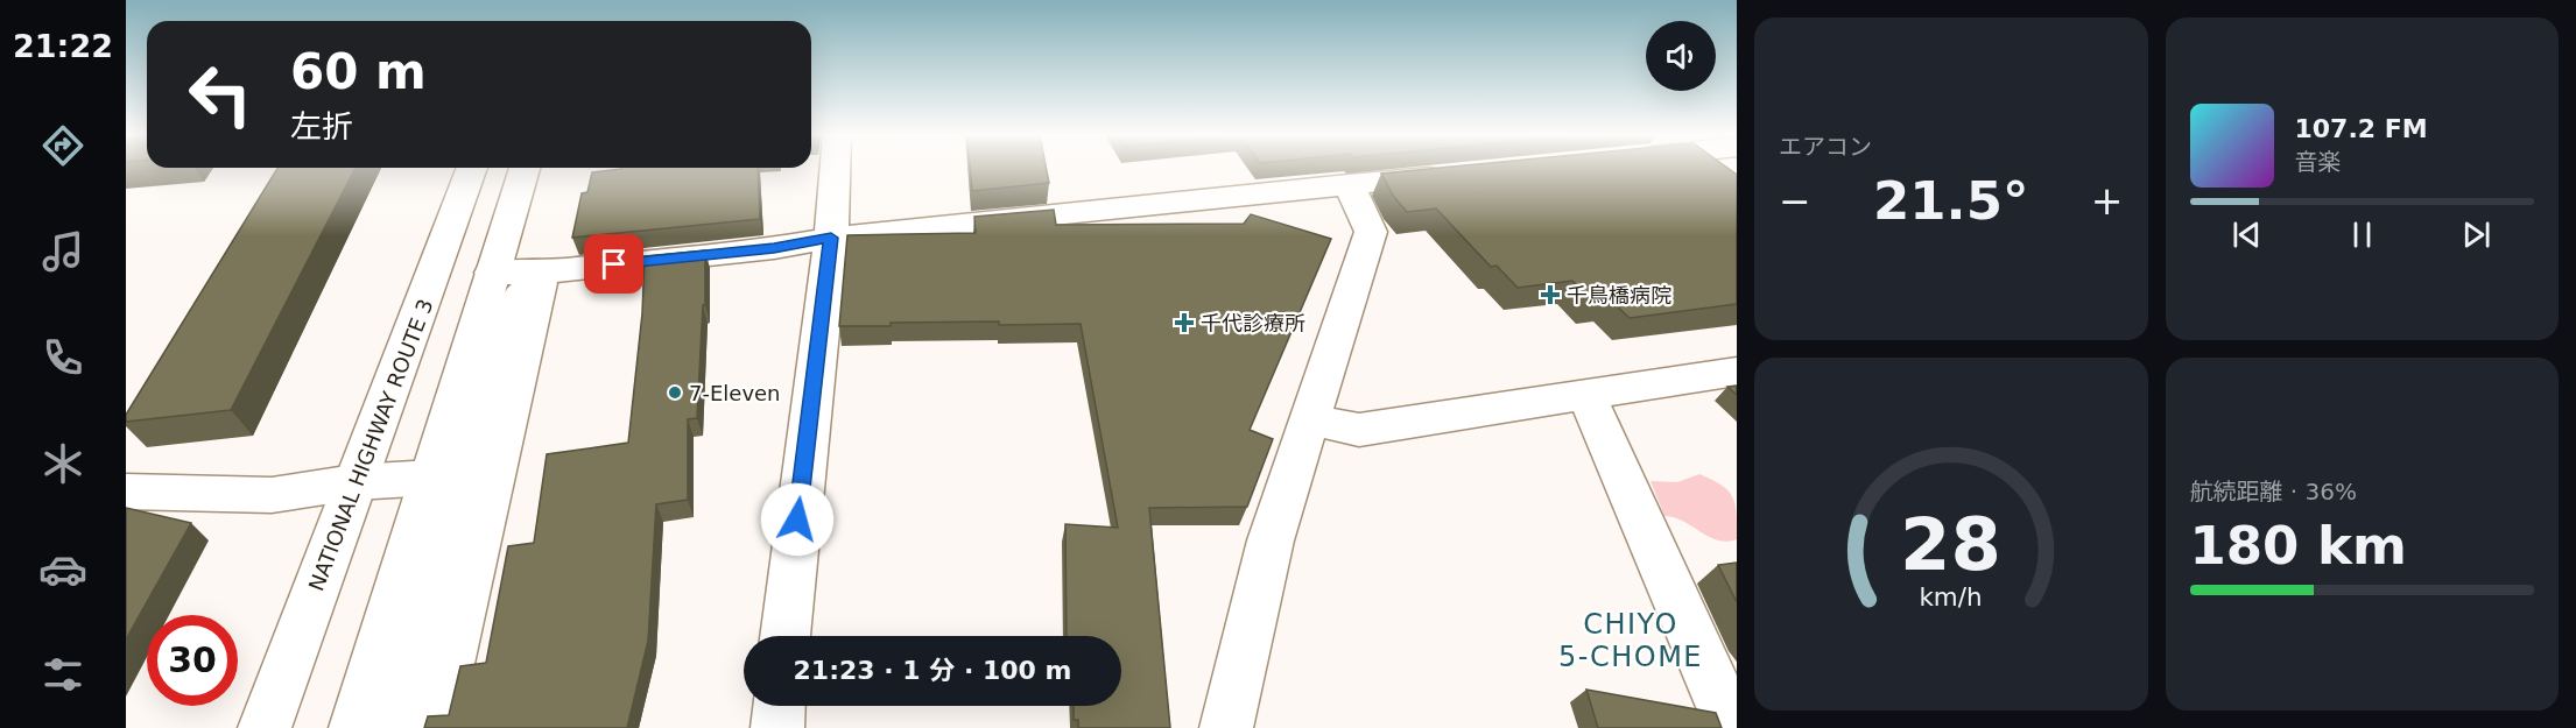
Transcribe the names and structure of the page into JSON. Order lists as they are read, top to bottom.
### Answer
{
  "streets": {
    "main road": ["NATIONAL HIGHWAY ROUTE 3"]
  },
  "districts": ["CHIYO 5-CHOME"],
  "places": {
    "health": ["千鳥橋病院", "千代診療所"],
    "other": ["7-Eleven"]
  },
  "page": {
    "tabs": "21:22",
    "tile": [
      "エアコン",
      ["航続距離 · 36%", "180 km"]
    ],
    "turn": ["60 m", "左折"],
    "song": ["107.2 FM", "音楽"],
    "heat": ["−", "21.5°", "+"],
    "limit": "30",
    "trip": "21:23 · 1 分 · 100 m",
    "gauge": ["28", "km/h"]
  }
}
